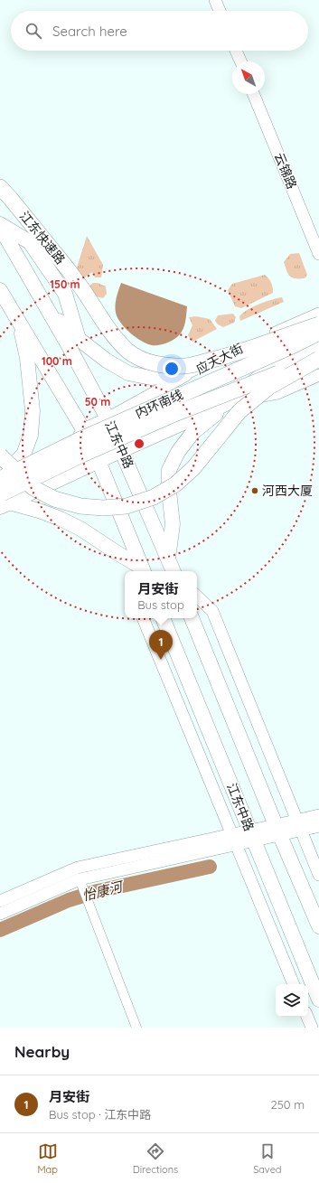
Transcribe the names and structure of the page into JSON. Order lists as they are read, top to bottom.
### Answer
{
  "streets": {
    "highway": ["江东快速路", "内环南线"],
    "main road": ["应天大街", "江东中路"],
    "street": ["云锦路"]
  },
  "crossings": [
    ["应天大街", "内环南线"],
    ["应天大街", "江东中路"]
  ],
  "water": ["怡康河"],
  "places": ["河西大厦"],
  "north": "top left",
  "page": {
    "search": "Search here",
    "popup": ["月安街", "Bus stop"],
    "pins": "1",
    "heading": "Nearby",
    "list": [
      {
        "mark": "1",
        "name": "月安街",
        "note": "Bus stop · 江东中路",
        "value": "250 m"
      }
    ],
    "nav": ["Map", "Directions", "Saved"]
  },
  "rings": ["150 m", "100 m", "50 m"]
}
